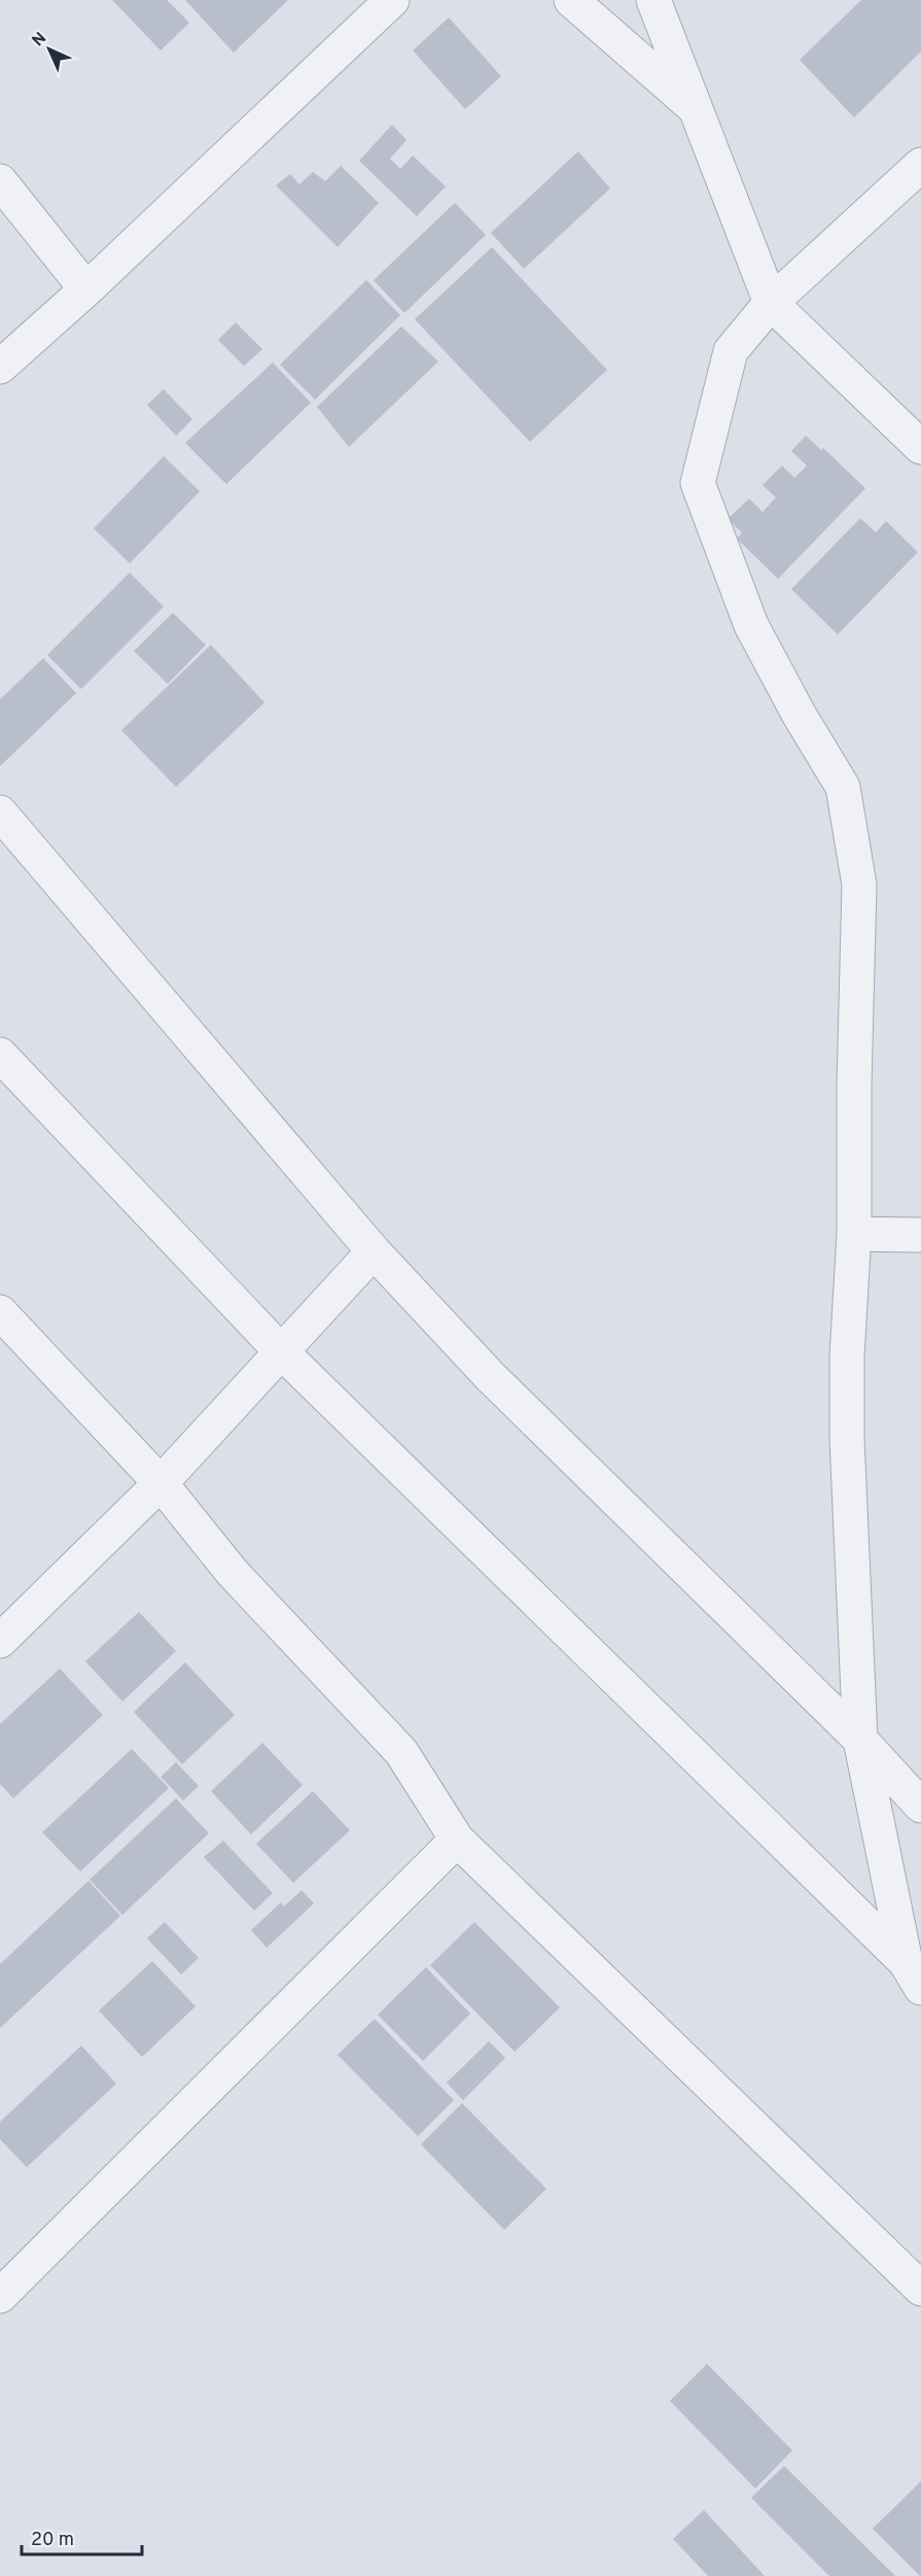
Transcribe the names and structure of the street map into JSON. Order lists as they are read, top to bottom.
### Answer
{
  "scale_bar": "20 m",
  "north": "top left"
}
